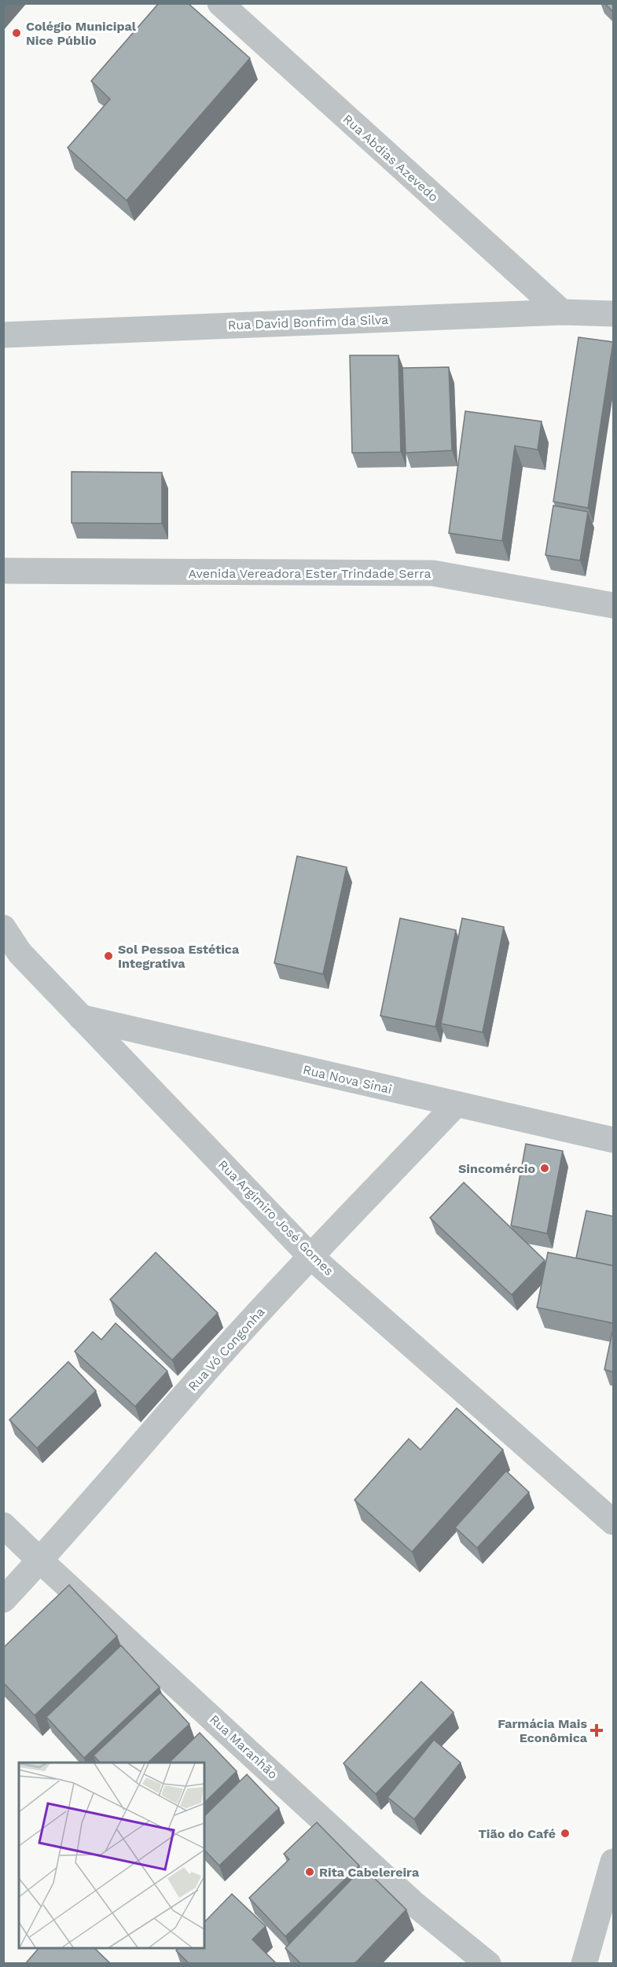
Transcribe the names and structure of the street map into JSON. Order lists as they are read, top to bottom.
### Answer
{
  "streets": {
    "street": [
      "Rua Abdias Azevedo",
      "Rua David Bonfim da Silva",
      "Avenida Vereadora Ester Trindade Serra",
      "Rua Nova Sinai",
      "Rua Argimiro José Gomes",
      "Rua Vó Congonha",
      "Rua Maranhão"
    ]
  },
  "crossings": [
    ["Rua Abdias Azevedo", "Rua David Bonfim da Silva"],
    ["Rua Nova Sinai", "Rua Argimiro José Gomes"],
    ["Rua Nova Sinai", "Rua Vó Congonha"],
    ["Rua Argimiro José Gomes", "Rua Vó Congonha"],
    ["Rua Vó Congonha", "Rua Maranhão"]
  ],
  "places": {
    "other": [
      "Colégio Municipal Nice Públio",
      "Sol Pessoa Estética Integrativa",
      "Sincomércio",
      "Tião do Café",
      "Rita Cabelereira"
    ],
    "health": ["Farmácia Mais Econômica"]
  }
}
